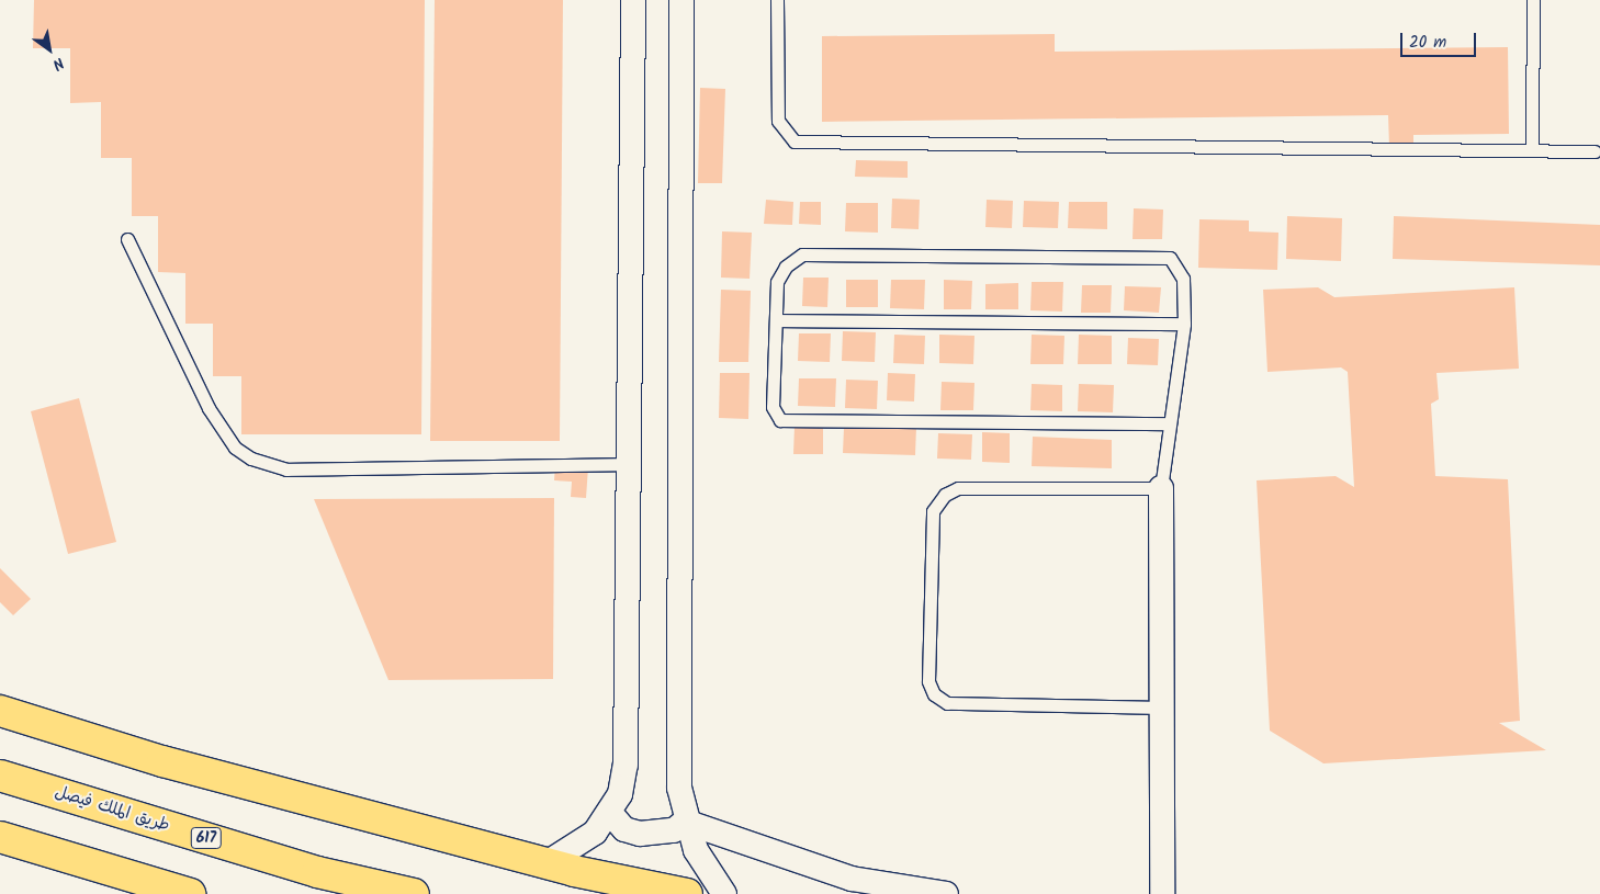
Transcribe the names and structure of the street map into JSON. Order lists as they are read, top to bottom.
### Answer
{
  "streets": {
    "main road": ["طريق الملك فيصل", "617"]
  },
  "scale_bar": "20 m",
  "north": "bottom right"
}
